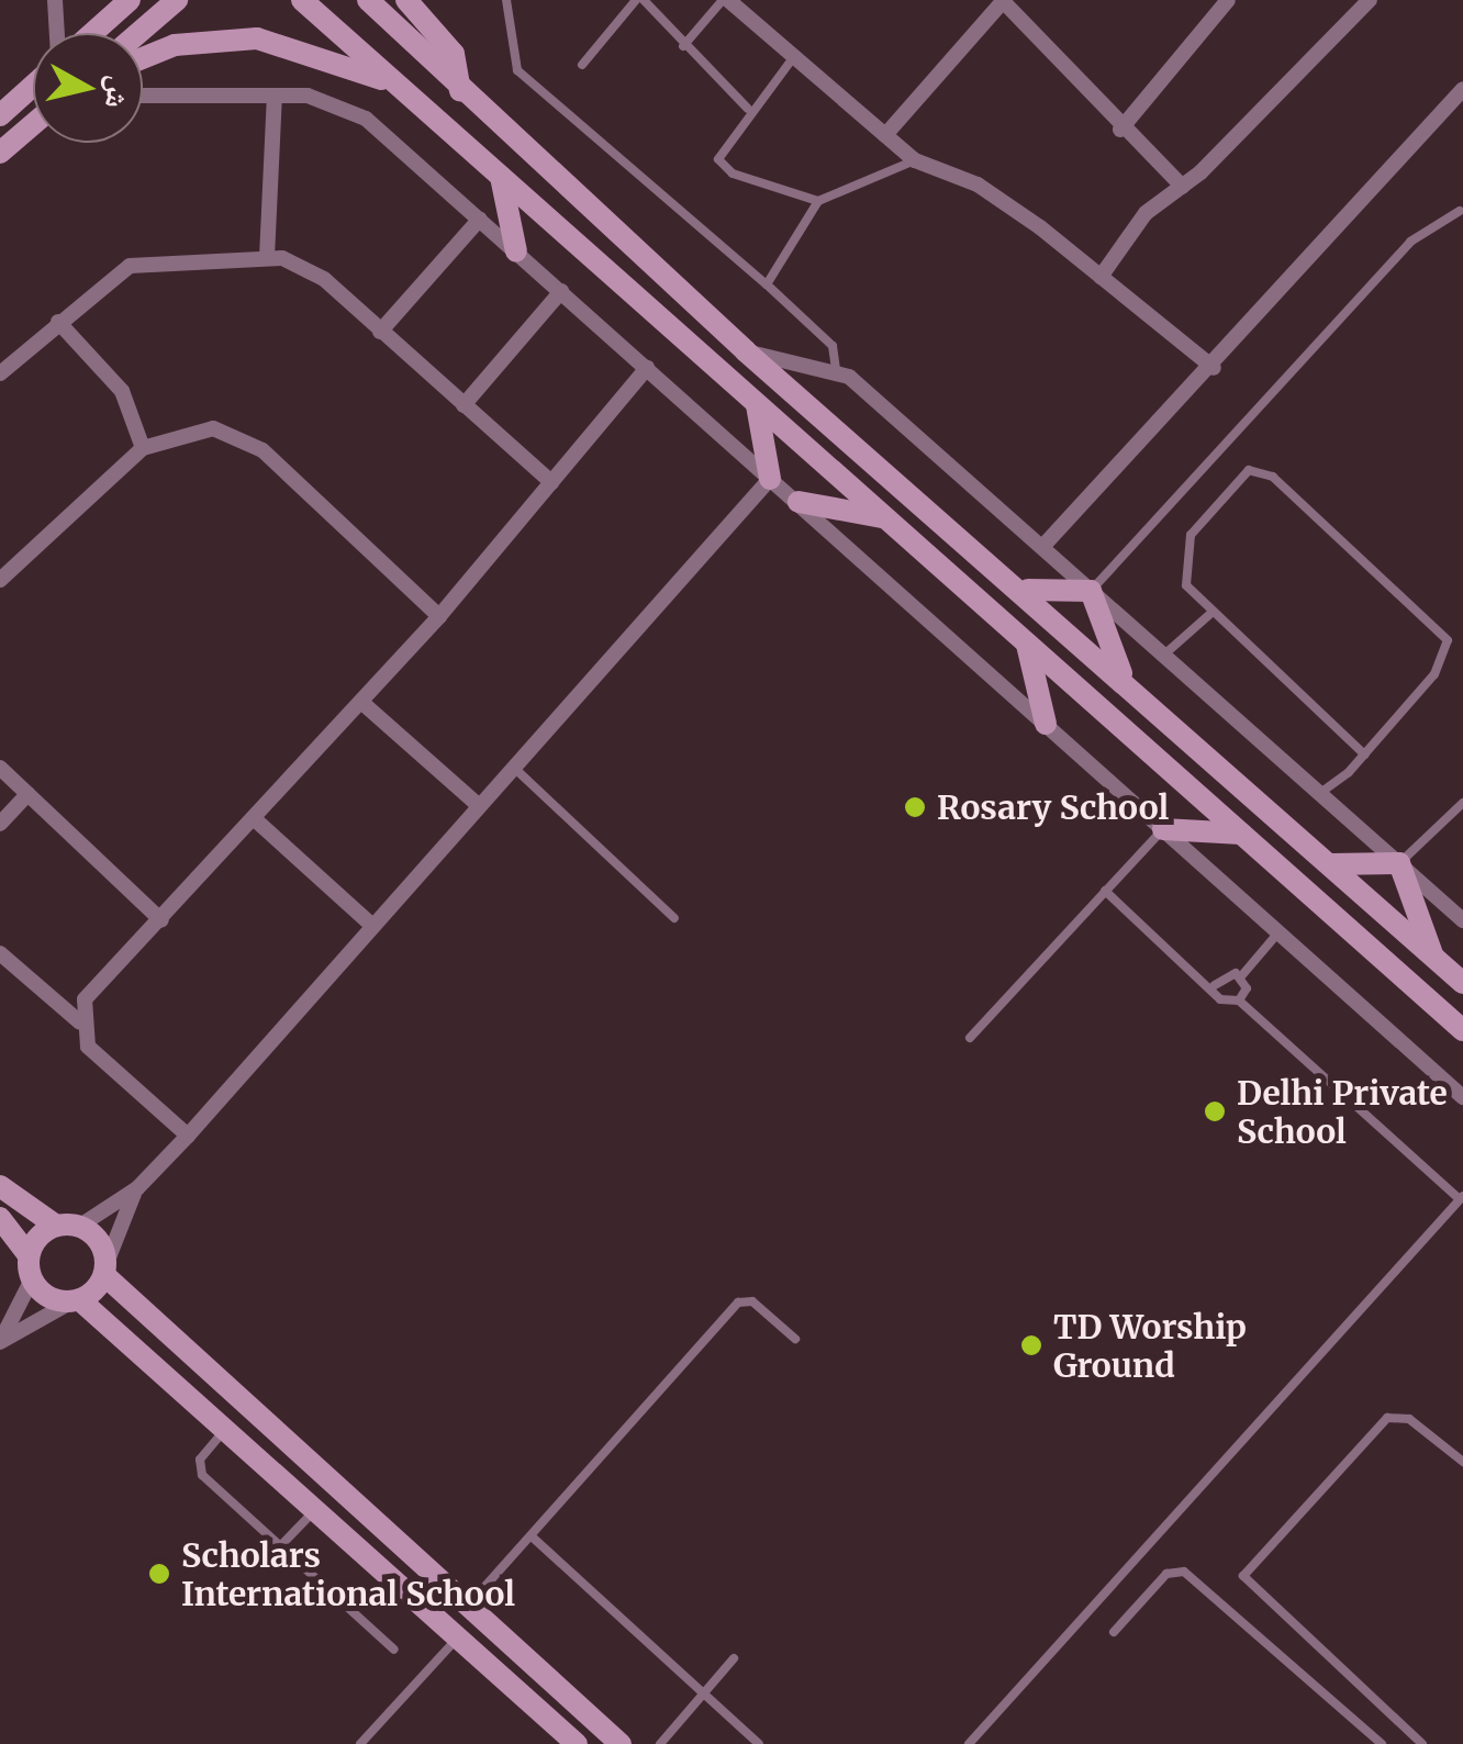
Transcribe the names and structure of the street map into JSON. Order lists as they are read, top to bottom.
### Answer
{
  "places": [
    "Rosary School",
    "Delhi Private School",
    "TD Worship Ground",
    "Scholars International School"
  ],
  "north": "right"
}
